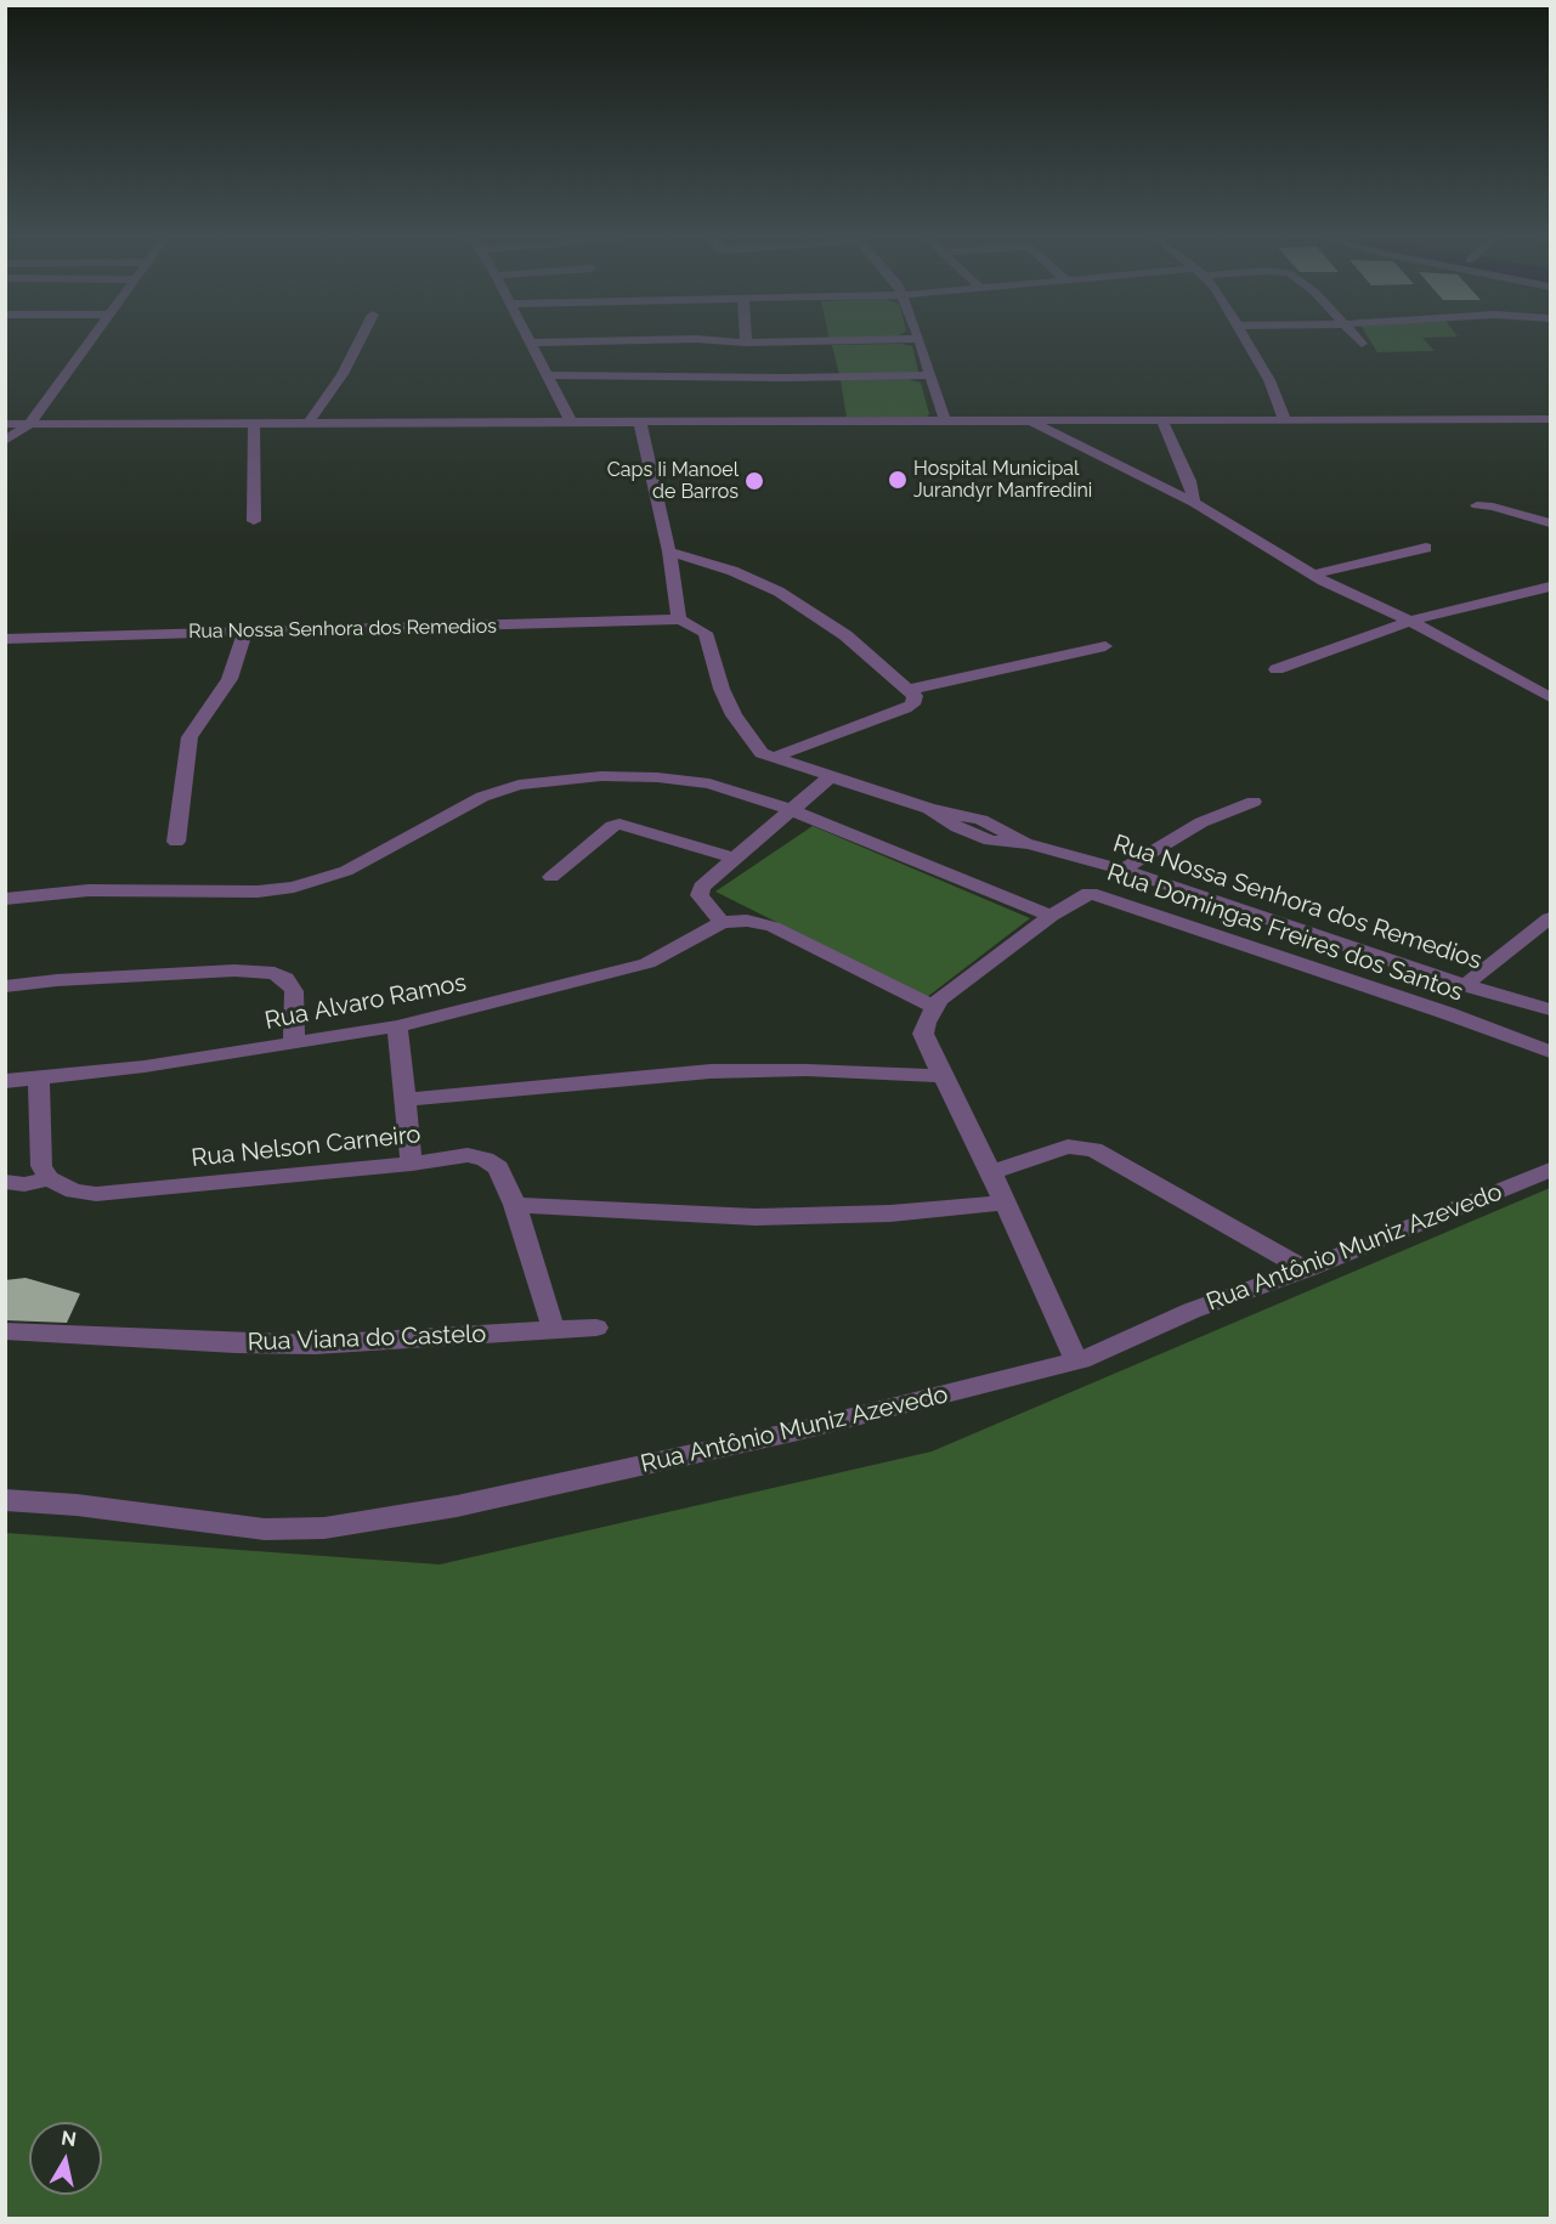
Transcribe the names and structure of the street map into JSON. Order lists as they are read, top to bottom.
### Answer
{
  "streets": {
    "street": [
      "Rua Nossa Senhora dos Remedios",
      "Rua Domingas Freires dos Santos",
      "Rua Alvaro Ramos",
      "Rua Nelson Carneiro",
      "Rua Antônio Muniz Azevedo",
      "Rua Viana do Castelo"
    ]
  },
  "crossings": [
    ["Rua Nelson Carneiro", "Rua Viana do Castelo"]
  ],
  "places": ["Hospital Municipal Jurandyr Manfredini", "Caps Ii Manoel de Barros"],
  "north": "top"
}
